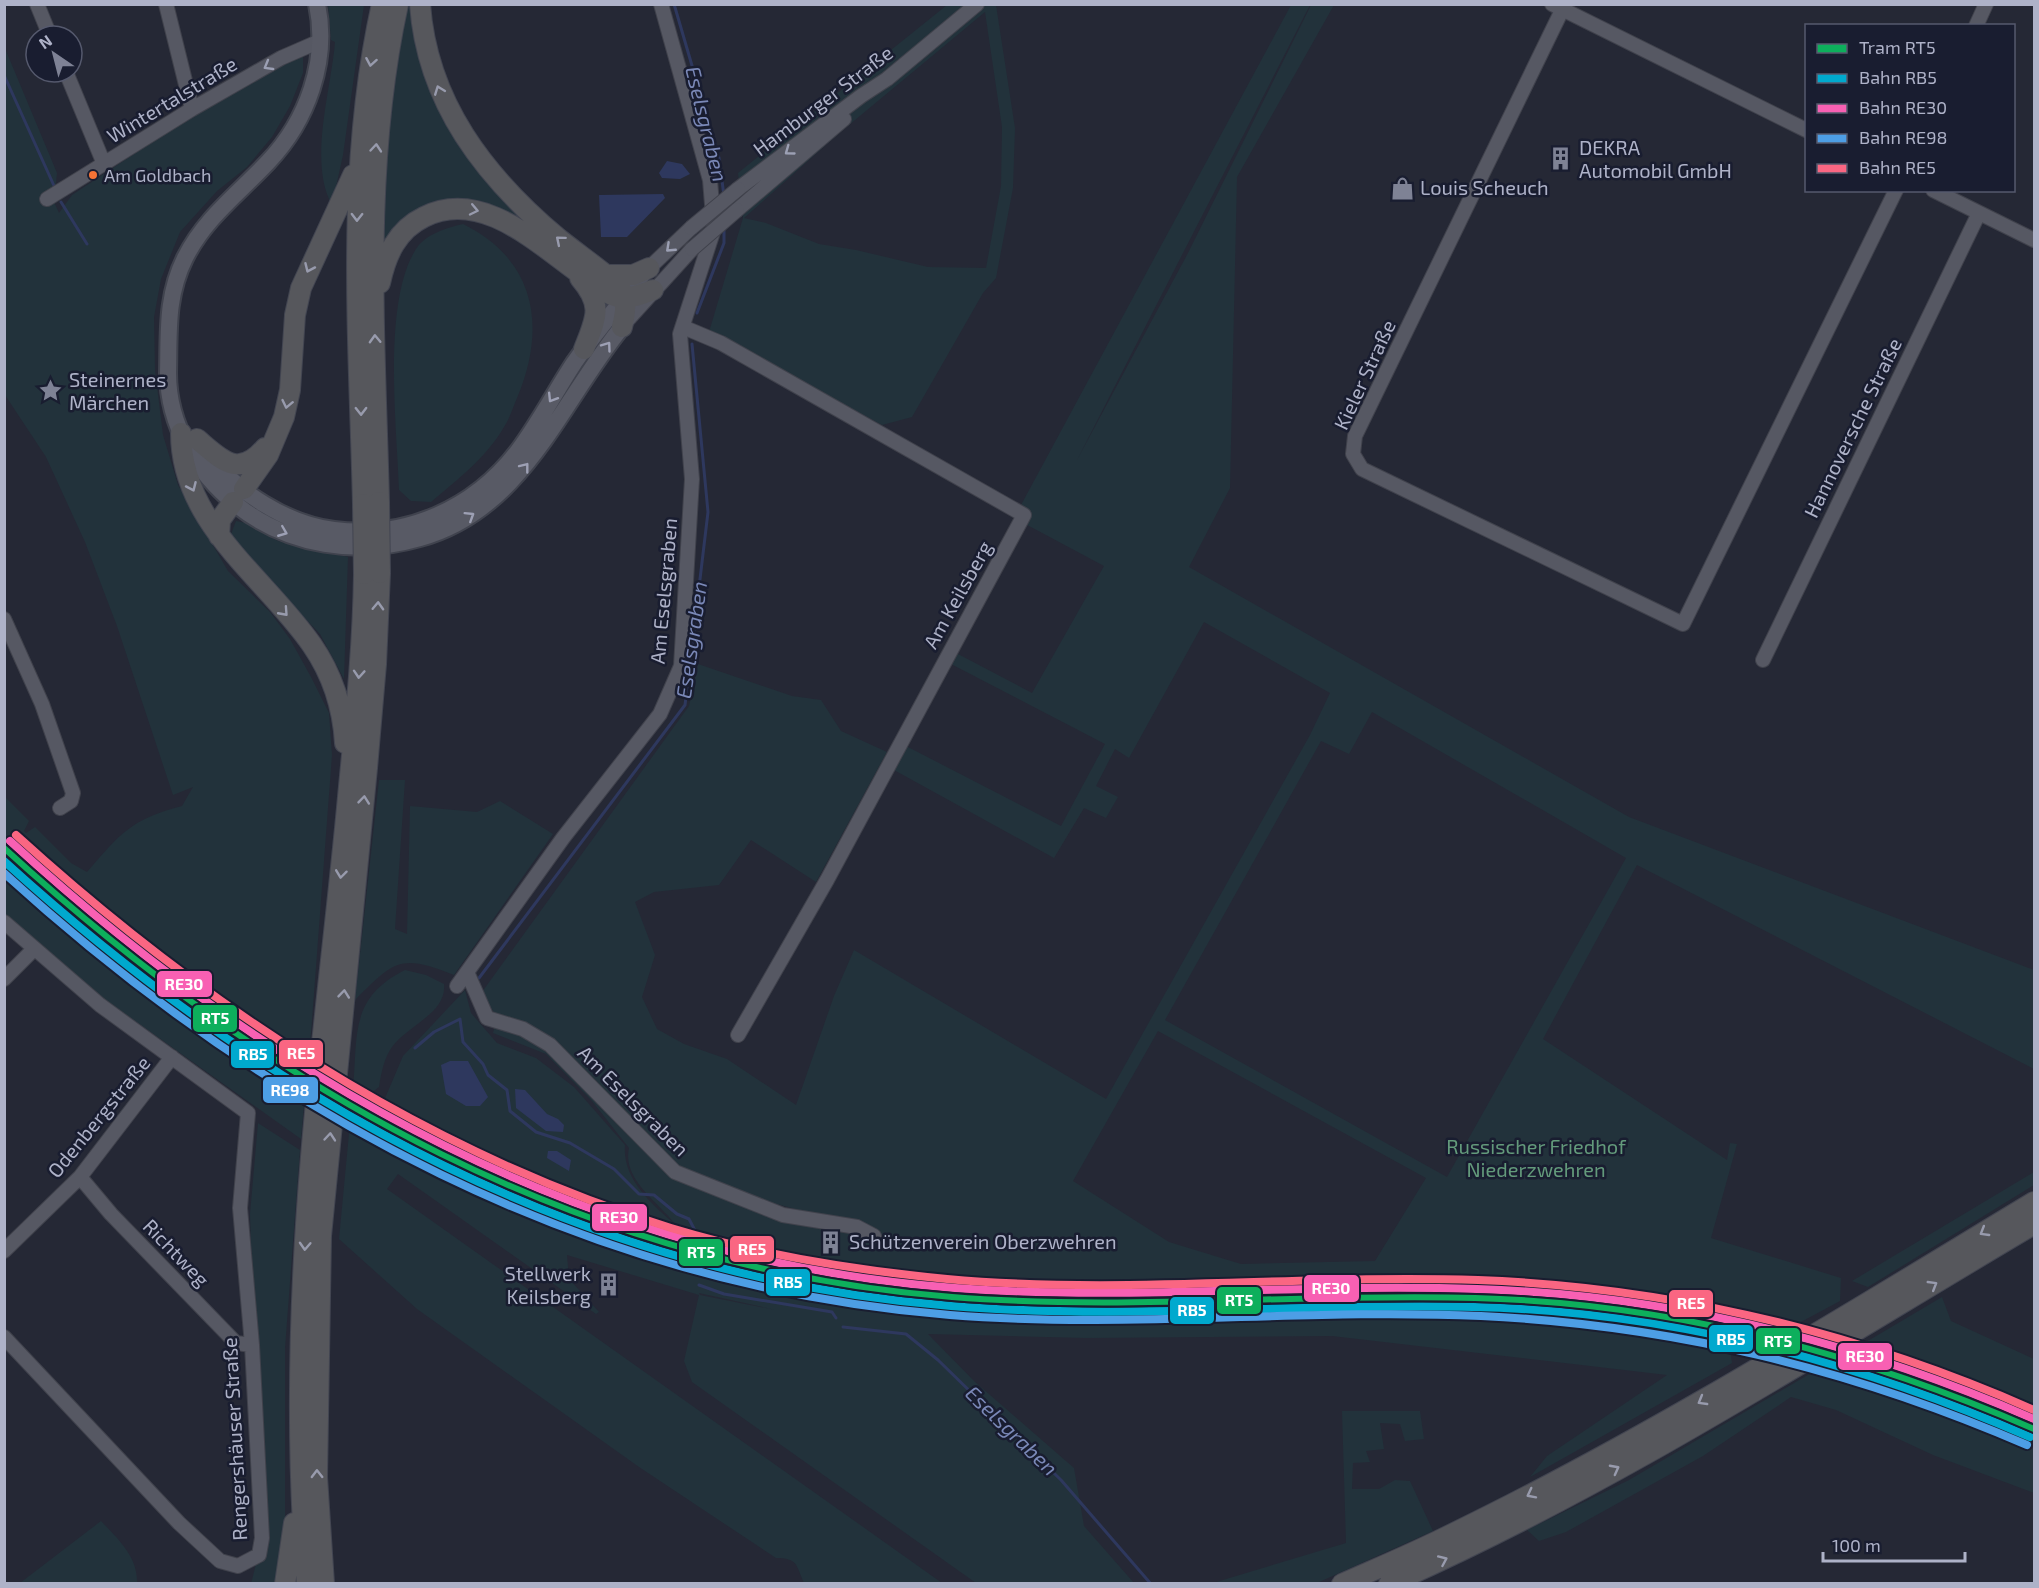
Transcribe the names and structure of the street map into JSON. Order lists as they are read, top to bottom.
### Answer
{
  "streets": {
    "street": [
      "Wintertalstraße",
      "Hamburger Straße",
      "Kieler Straße",
      "Hannoversche Straße",
      "Am Eselsgraben",
      "Am Keilsberg",
      "Odenbergstraße",
      "Richtweg",
      "Rengershäuser Straße"
    ]
  },
  "crossings": [
    ["Am Eselsgraben", "Am Keilsberg"],
    ["Odenbergstraße", "Richtweg"],
    ["Odenbergstraße", "Rengershäuser Straße"],
    ["Richtweg", "Rengershäuser Straße"]
  ],
  "one_way": ["Wintertalstraße"],
  "water": ["Eselsgraben"],
  "parks": ["Russischer Friedhof Niederzwehren"],
  "places": {
    "building": ["DEKRA Automobil GmbH", "Schützenverein Oberzwehren", "Stellwerk Keilsberg"],
    "other": ["Am Goldbach"],
    "shop": ["Louis Scheuch"],
    "place": ["Steinernes Märchen"]
  },
  "lines": [
    "rail line RE5",
    "rail line RE30",
    "tram line RT5",
    "rail line RB5",
    "rail line RE98"
  ],
  "legend": [
    "Tram RT5",
    "Bahn RB5",
    "Bahn RE30",
    "Bahn RE98",
    "Bahn RE5"
  ],
  "scale_bar": "100 m",
  "north": "top left"
}
